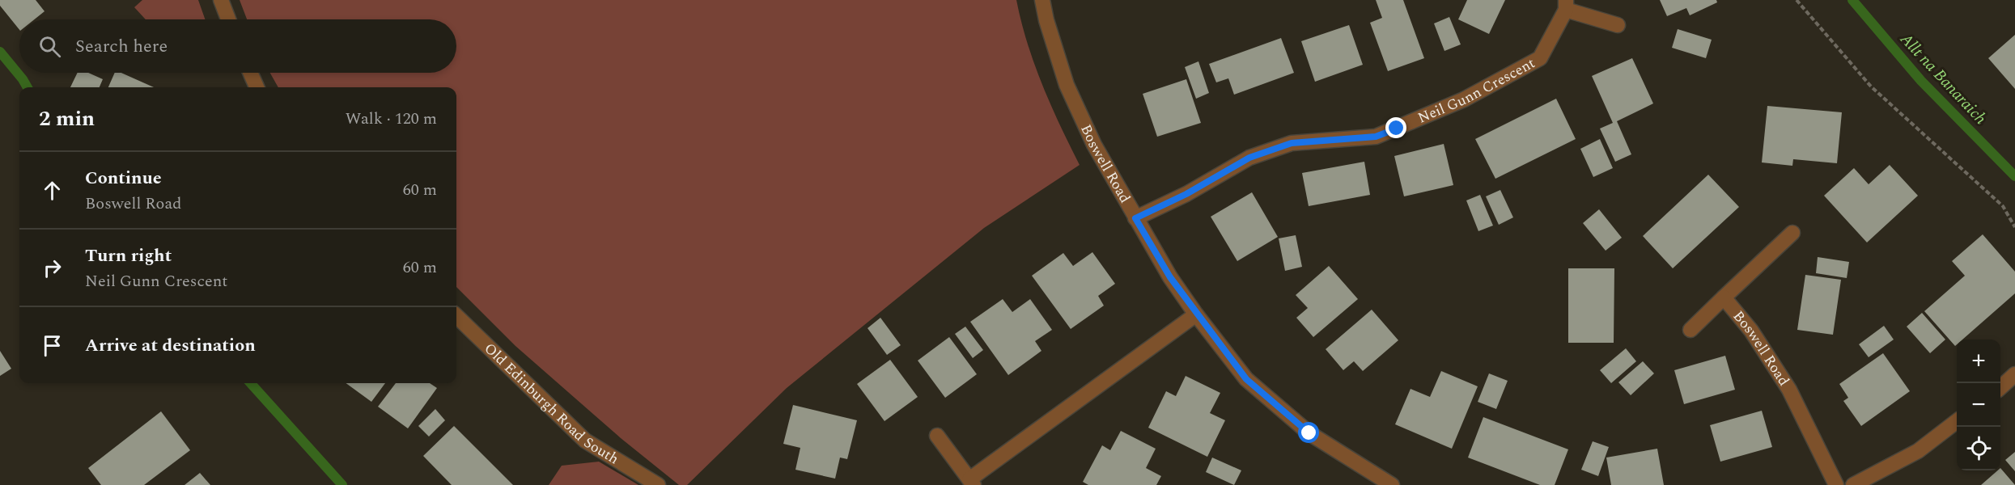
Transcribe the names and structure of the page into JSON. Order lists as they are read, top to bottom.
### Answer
{
  "streets": {
    "street": ["Neil Gunn Crescent", "Boswell Road", "Old Edinburgh Road South"]
  },
  "crossings": [
    ["Neil Gunn Crescent", "Boswell Road"]
  ],
  "water": ["Allt na Banaraich"],
  "page": {
    "search": "Search here",
    "heading": ["2 min", "Walk · 120 m"],
    "list": [
      ["Continue", "Boswell Road", "60 m"],
      ["Turn right", "Neil Gunn Crescent", "60 m"],
      "Arrive at destination"
    ],
    "map_buttons": ["+", "−"]
  }
}
